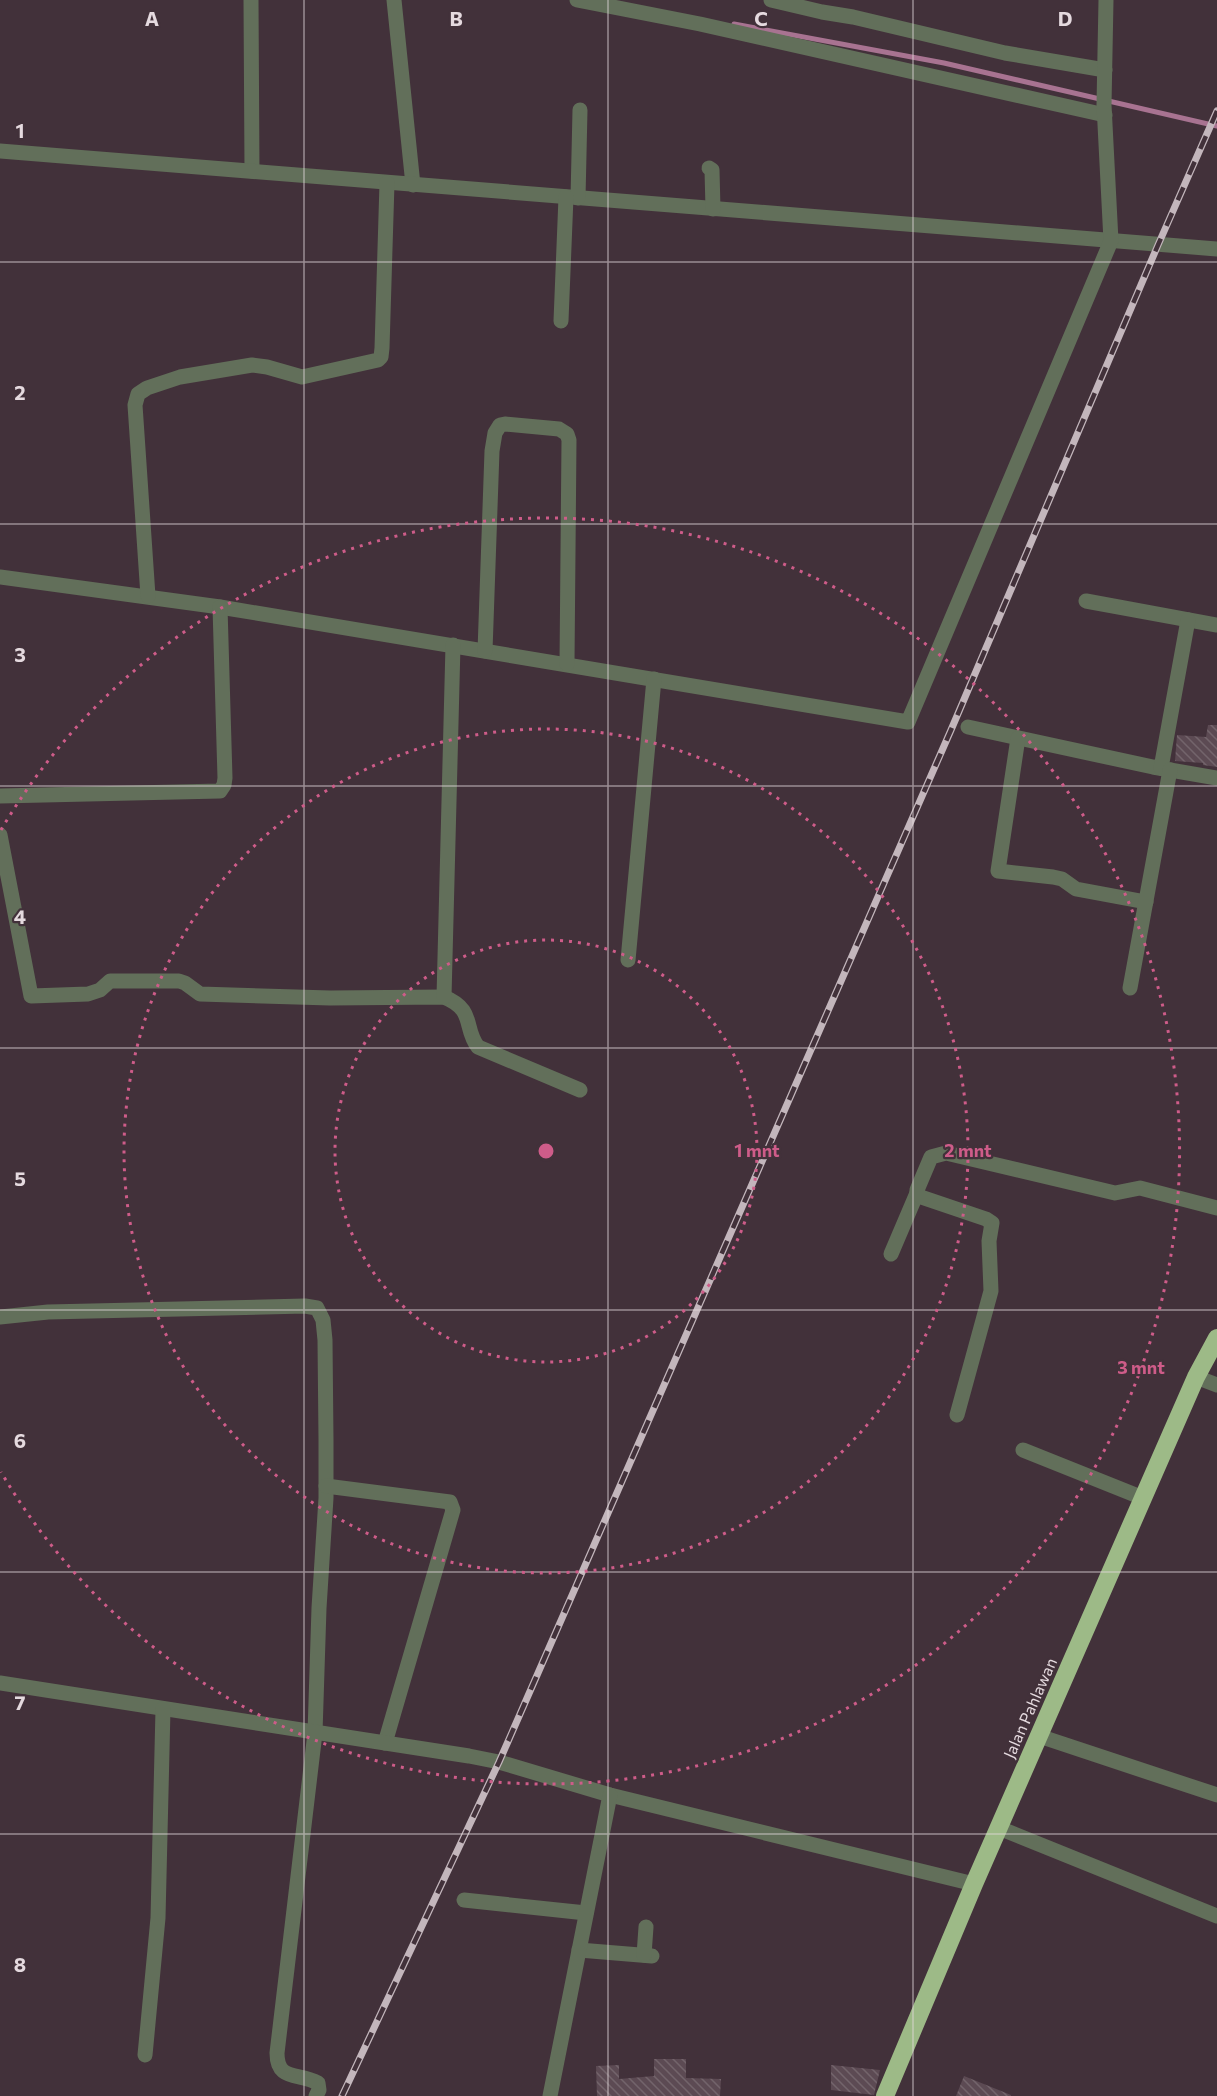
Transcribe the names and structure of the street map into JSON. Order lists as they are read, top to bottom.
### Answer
{
  "streets": {
    "highway": ["Jalan Pahlawan"]
  },
  "grid": {
    "columns": [
      "A",
      "B",
      "C",
      "D"
    ],
    "rows": [
      "1",
      "2",
      "3",
      "4",
      "5",
      "6",
      "7",
      "8"
    ]
  },
  "rings": ["1 mnt", "2 mnt", "3 mnt"]
}
